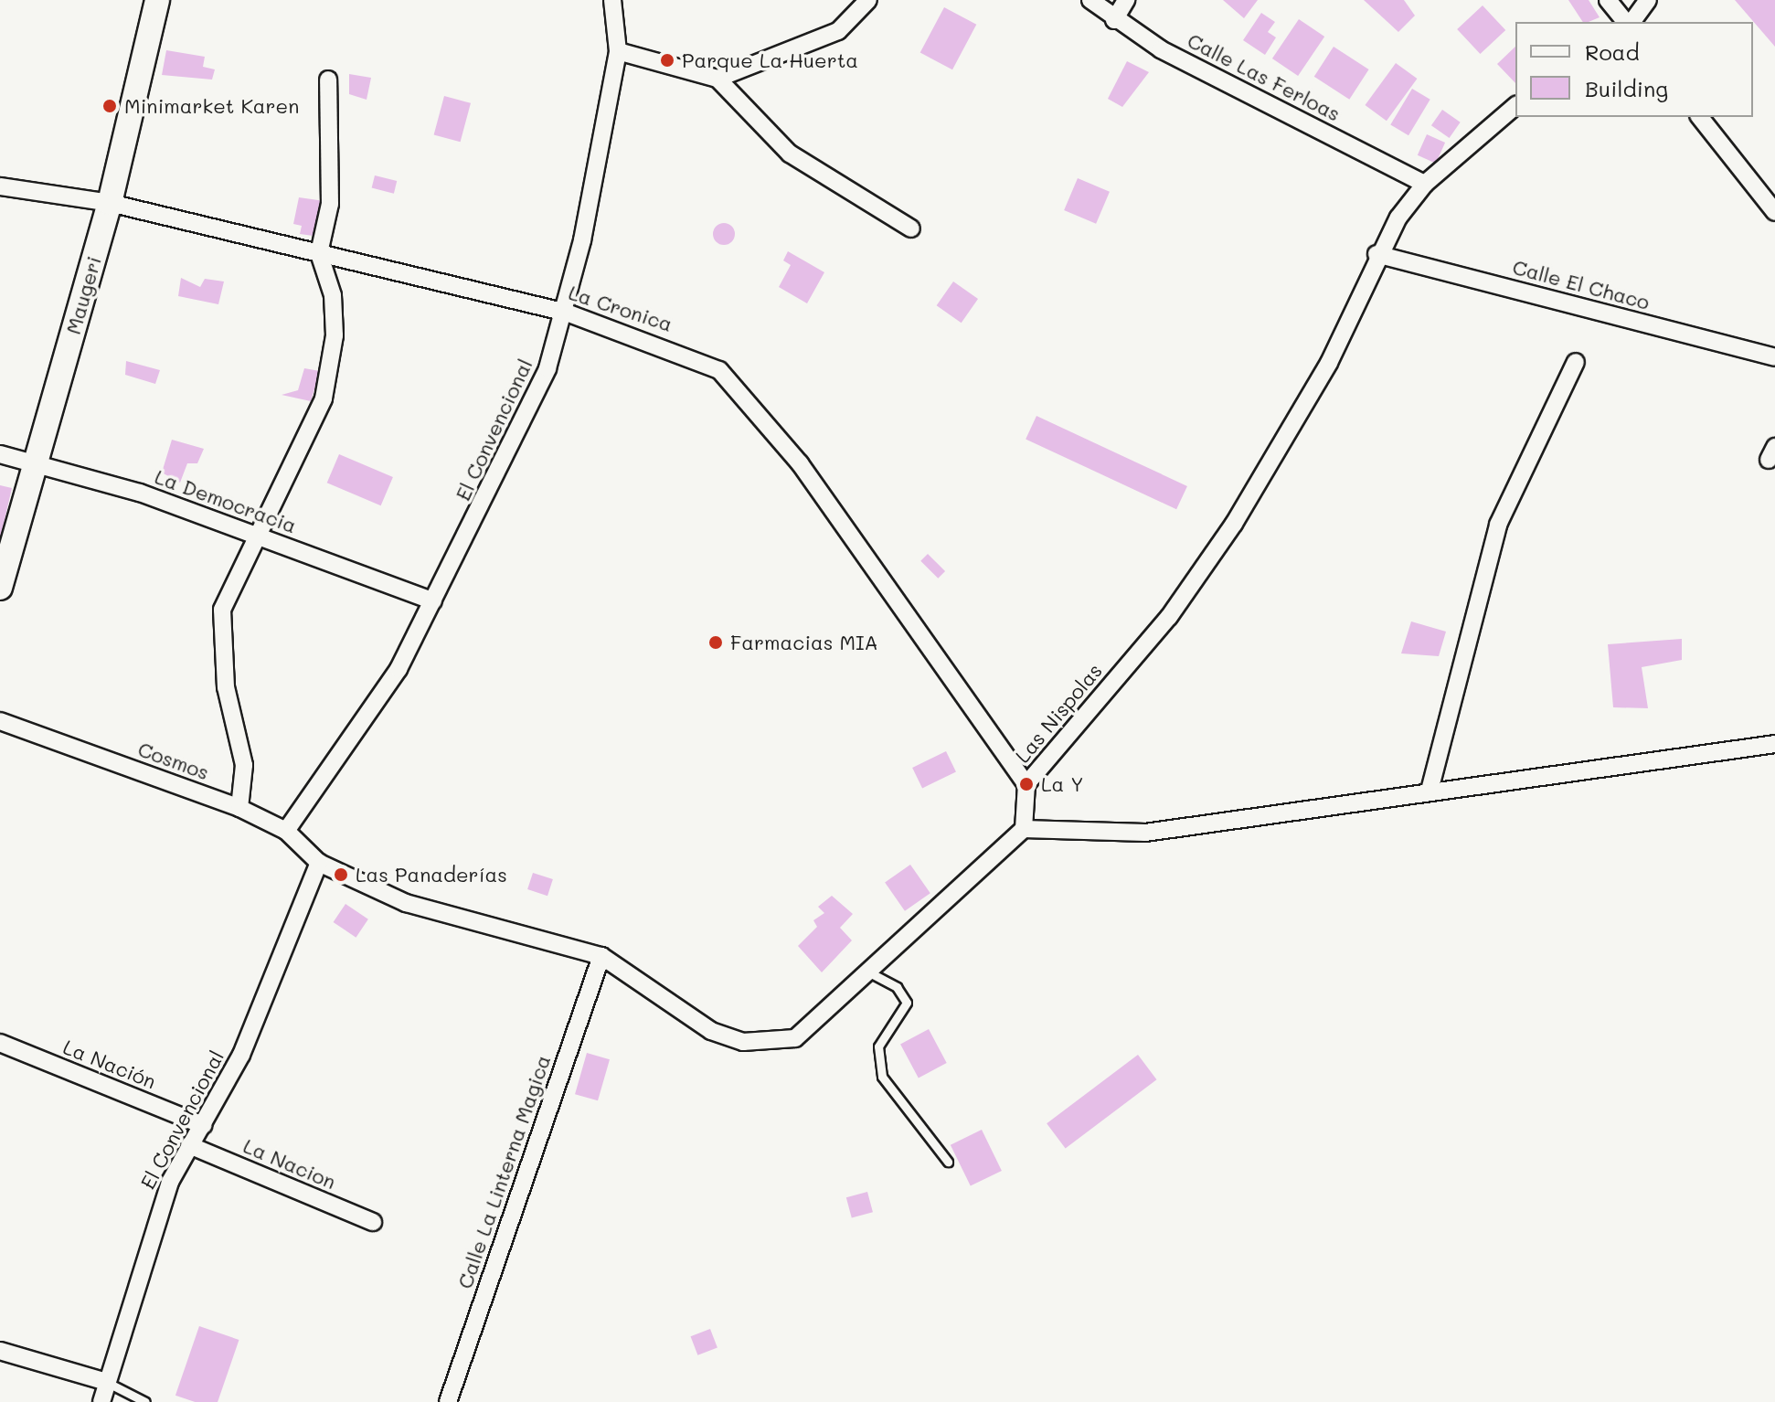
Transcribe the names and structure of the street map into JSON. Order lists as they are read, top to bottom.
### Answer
{
  "streets": {
    "street": [
      "Calle Las Ferloas",
      "Calle El Chaco",
      "Maugeri",
      "La Cronica",
      "El Convencional",
      "La Democracia",
      "Las Nispolas",
      "Cosmos",
      "La Nación",
      "La Nacion",
      "Calle La Linterna Magica"
    ]
  },
  "crossings": [
    ["Calle Las Ferloas", "Las Nispolas"],
    ["Calle El Chaco", "Las Nispolas"],
    ["Maugeri", "La Cronica"],
    ["Maugeri", "La Democracia"],
    ["La Cronica", "El Convencional"],
    ["La Cronica", "Las Nispolas"],
    ["El Convencional", "La Democracia"],
    ["El Convencional", "Cosmos"],
    ["El Convencional", "La Nación"],
    ["El Convencional", "La Nacion"]
  ],
  "places": [
    "Parque La Huerta",
    "Minimarket Karen",
    "Farmacias MIA",
    "La Y",
    "Las Panaderías"
  ],
  "legend": ["Road", "Building"]
}
